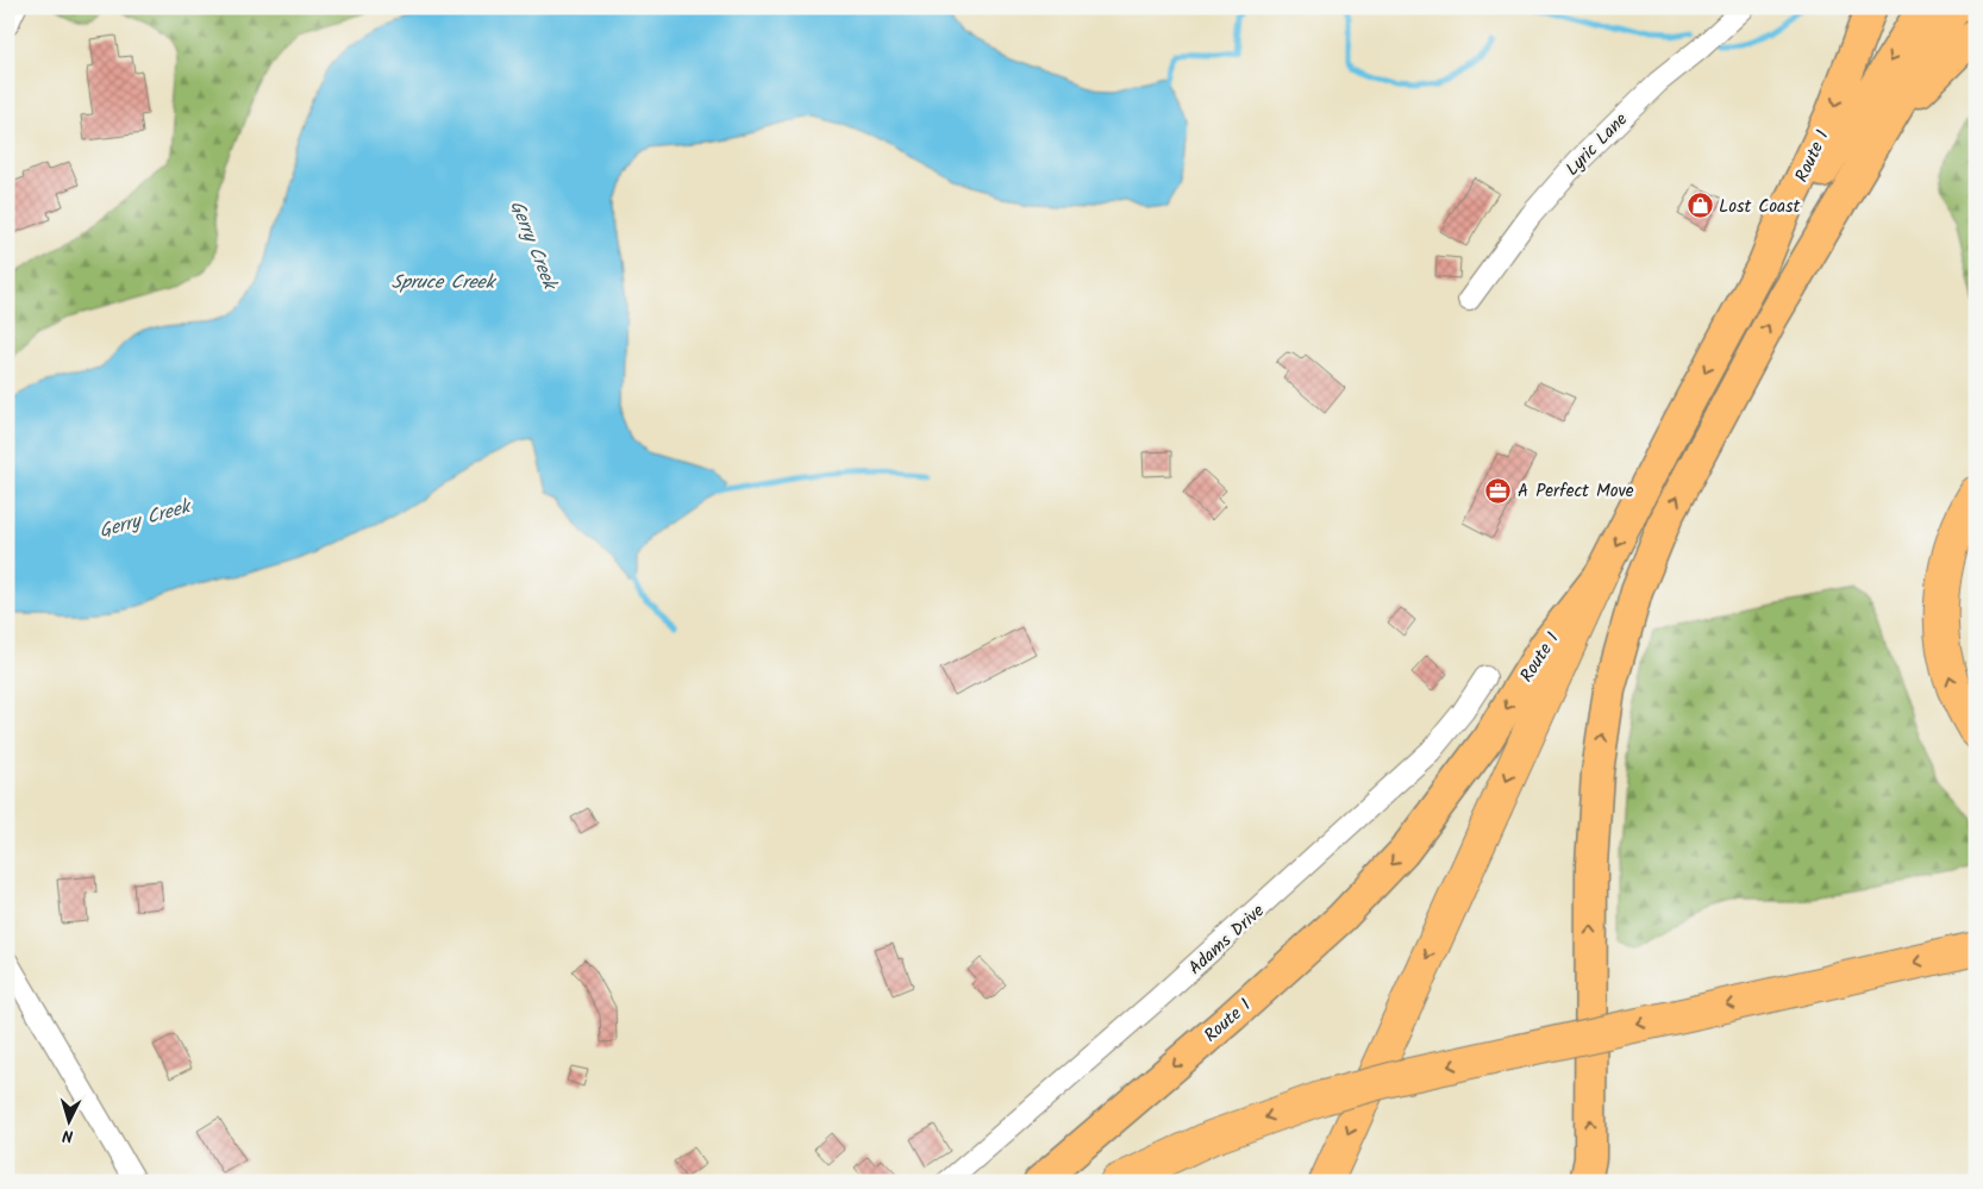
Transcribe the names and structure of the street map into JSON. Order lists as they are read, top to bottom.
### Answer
{
  "streets": {
    "main road": ["Route 1"],
    "street": ["Lyric Lane", "Adams Drive"]
  },
  "water": ["Gerry Creek", "Spruce Creek"],
  "places": {
    "shop": ["Lost Coast"],
    "office": ["A Perfect Move"]
  },
  "north": "bottom"
}
